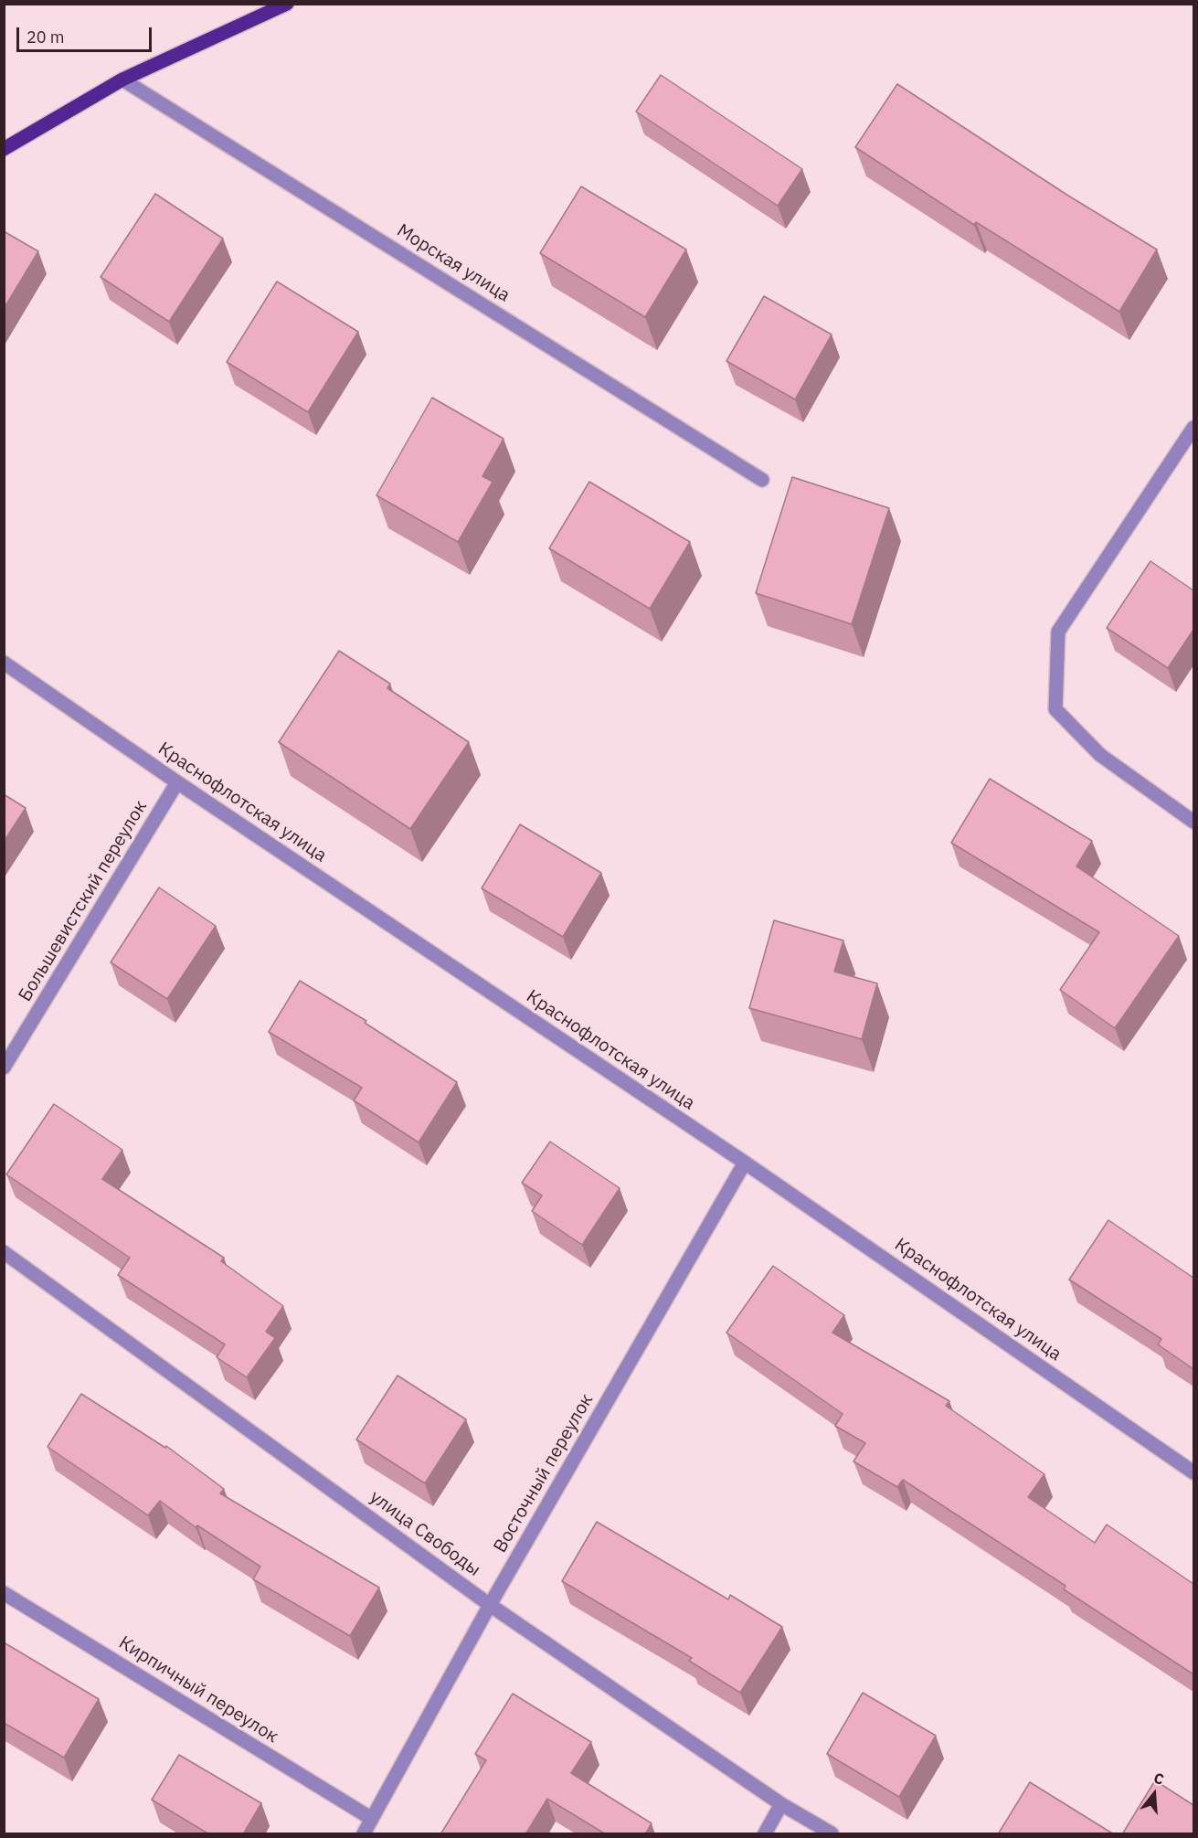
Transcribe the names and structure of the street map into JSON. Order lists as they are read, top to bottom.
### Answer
{
  "streets": {
    "street": [
      "Морская улица",
      "Краснофлотская улица",
      "Большевистский переулок",
      "Восточный переулок",
      "улица Свободы",
      "Кирпичный переулок"
    ]
  },
  "crossings": [
    ["Краснофлотская улица", "Большевистский переулок"],
    ["Краснофлотская улица", "Восточный переулок"],
    ["Восточный переулок", "улица Свободы"],
    ["Восточный переулок", "Кирпичный переулок"]
  ],
  "scale_bar": "20 m",
  "north": "top"
}
